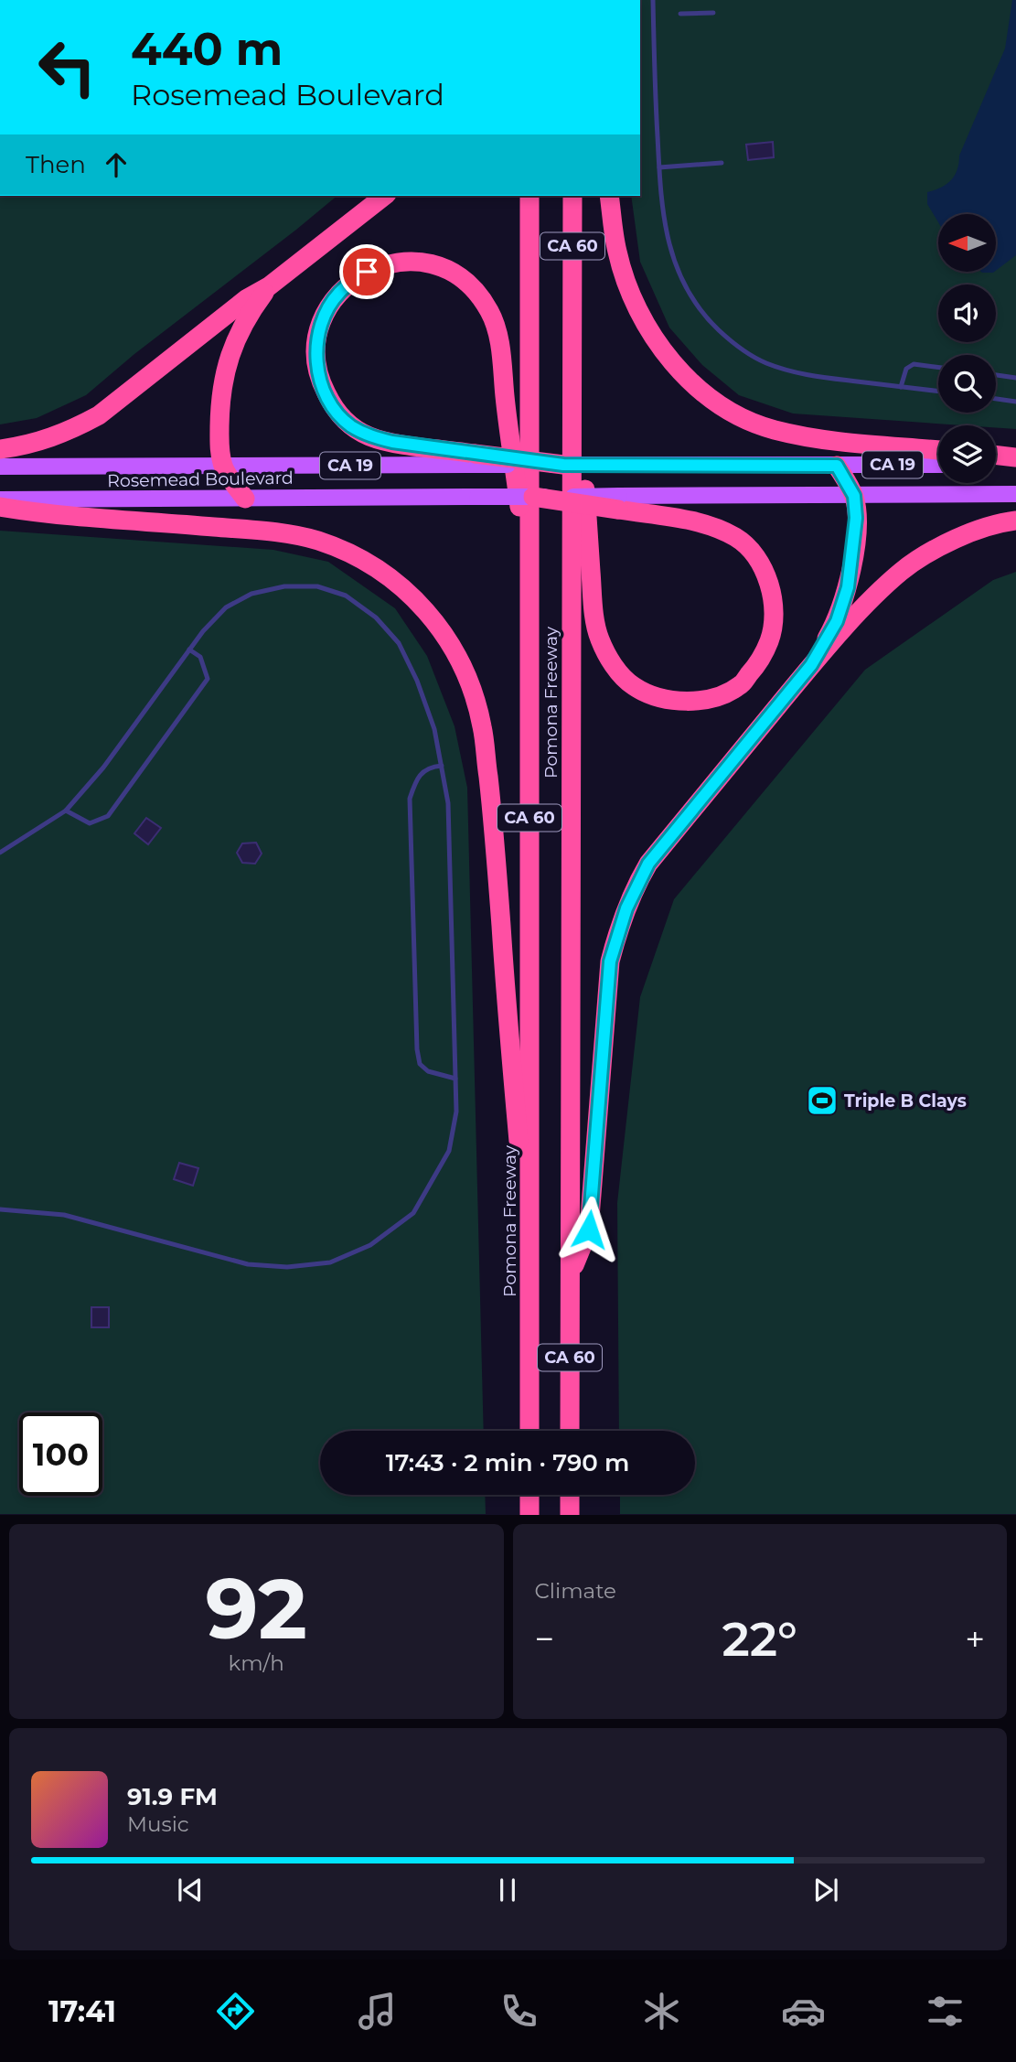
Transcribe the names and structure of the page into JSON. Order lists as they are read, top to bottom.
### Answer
{
  "streets": {
    "highway": ["CA 60", "Pomona Freeway"],
    "main road": ["CA 19", "Rosemead Boulevard"]
  },
  "places": {
    "sports": ["Triple B Clays"]
  },
  "north": "left",
  "page": {
    "turn": ["440 m", "Rosemead Boulevard"],
    "then": "Then",
    "limit": "100",
    "trip": "17:43 · 2 min · 790 m",
    "tile": [
      ["92", "km/h"],
      "Climate"
    ],
    "heat": ["−", "22°", "+"],
    "song": ["91.9 FM", "Music"],
    "tabs": "17:41"
  }
}
